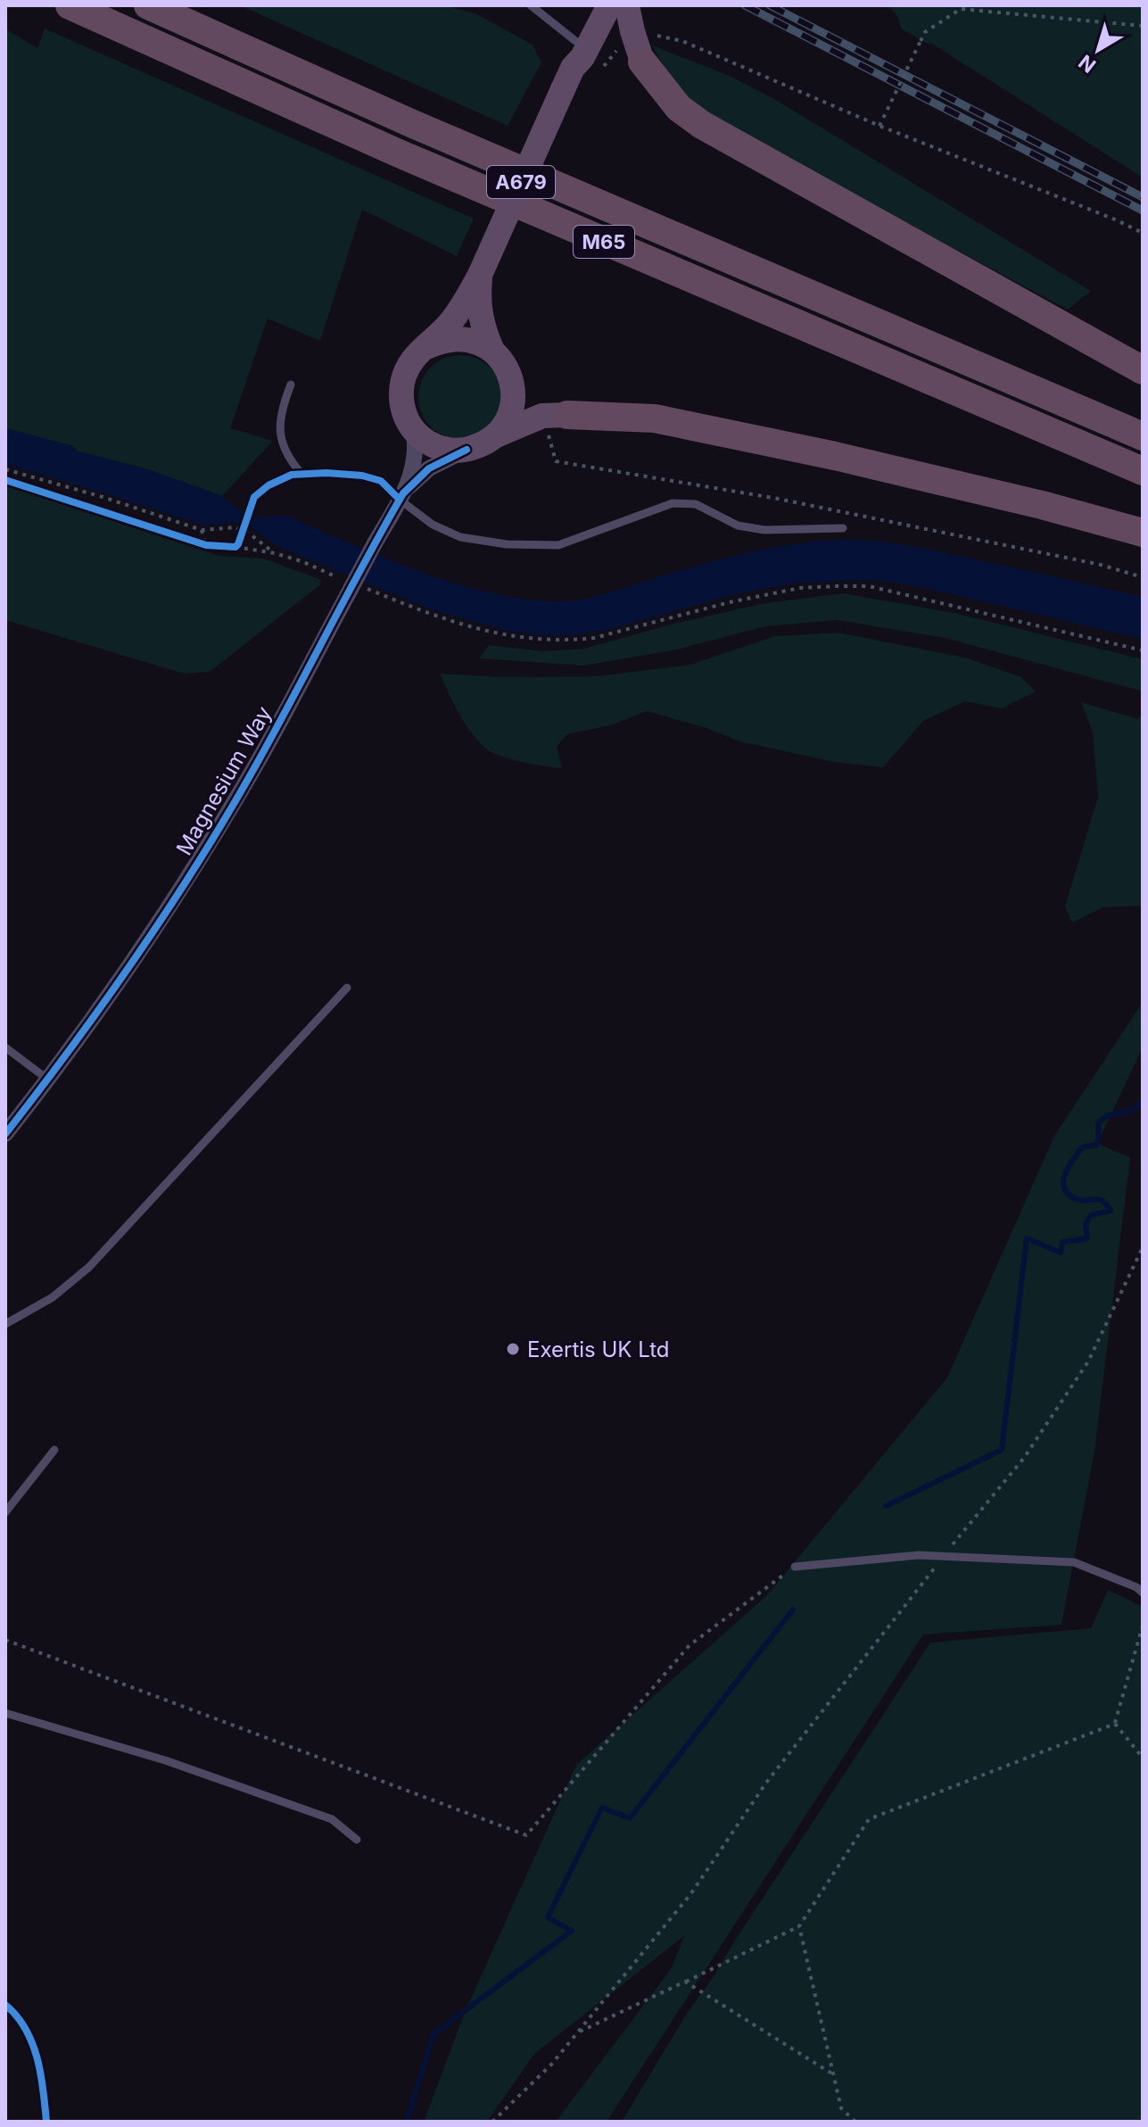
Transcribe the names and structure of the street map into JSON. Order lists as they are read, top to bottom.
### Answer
{
  "streets": {
    "highway": ["A679", "M65"],
    "street": ["Magnesium Way"]
  },
  "crossings": [
    ["A679", "Magnesium Way"]
  ],
  "places": ["Exertis UK Ltd"],
  "north": "bottom left"
}
